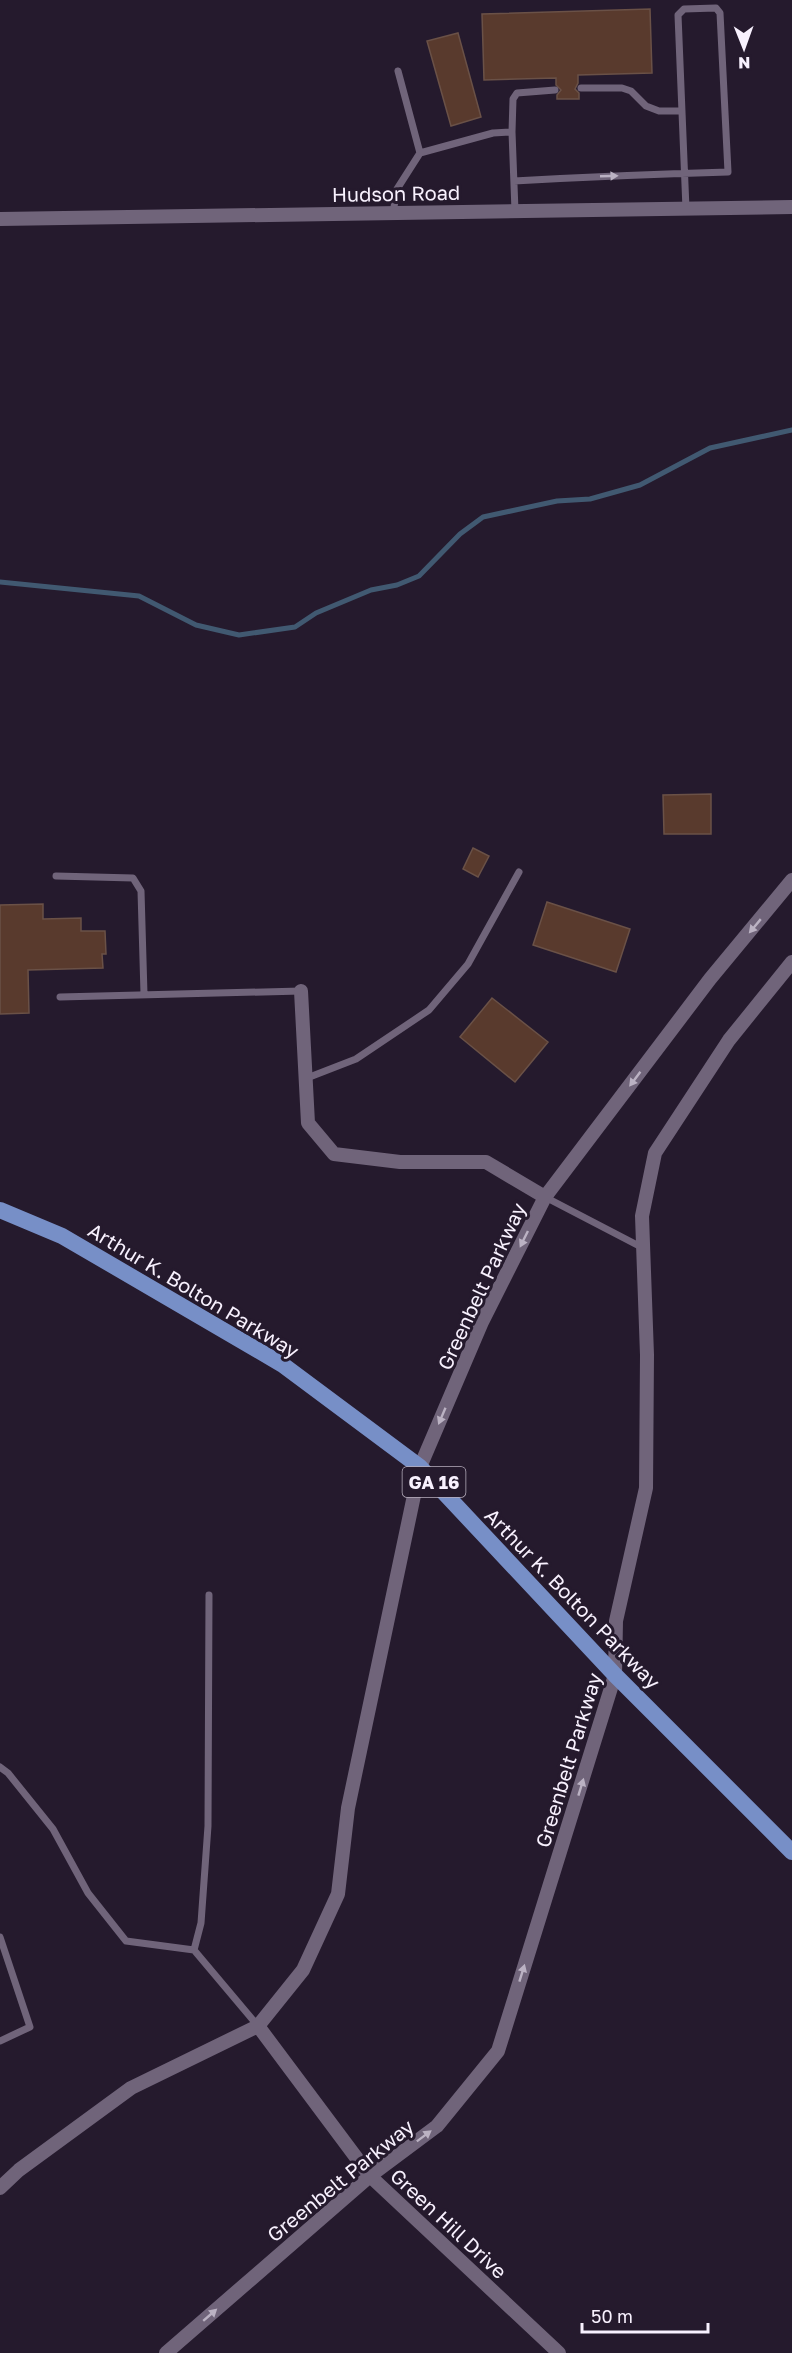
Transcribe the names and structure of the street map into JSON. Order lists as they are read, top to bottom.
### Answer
{
  "streets": {
    "main road": ["Arthur K. Bolton Parkway", "GA 16"],
    "street": ["Hudson Road", "Greenbelt Parkway", "Green Hill Drive"]
  },
  "crossings": [
    ["Greenbelt Parkway", "Arthur K. Bolton Parkway"],
    ["Greenbelt Parkway", "Green Hill Drive"]
  ],
  "scale_bar": "50 m",
  "north": "bottom"
}
